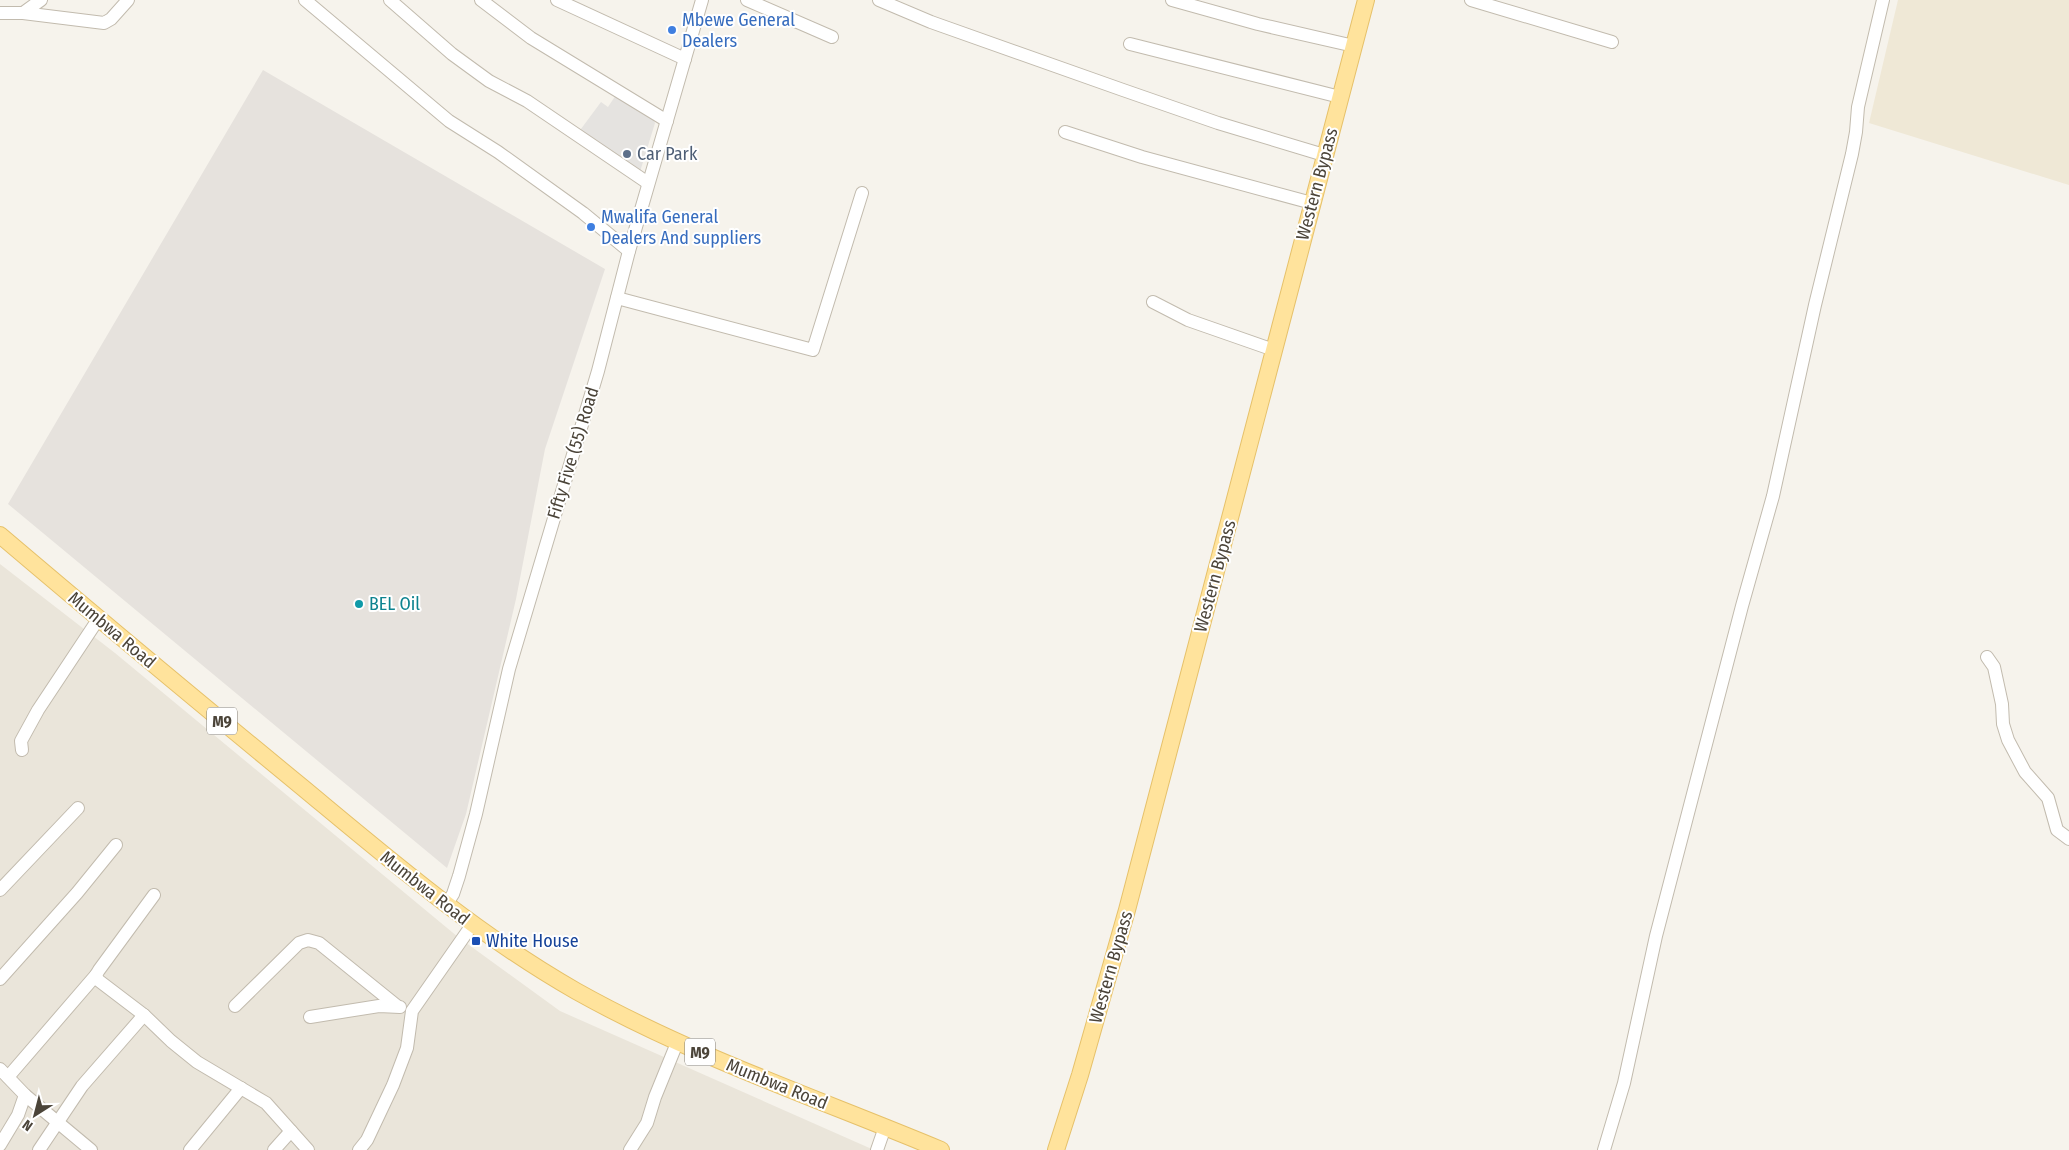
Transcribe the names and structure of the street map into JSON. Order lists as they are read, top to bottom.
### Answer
{
  "streets": {
    "main road": ["Western Bypass", "Mumbwa Road", "M9"],
    "street": ["Fifty Five (55) Road"]
  },
  "crossings": [
    ["Fifty Five (55) Road", "Mumbwa Road"]
  ],
  "places": {
    "other": [
      "Mbewe General Dealers",
      "Car Park",
      "Mwalifa General Dealers And suppliers",
      "BEL Oil"
    ],
    "transit": ["White House"]
  },
  "north": "bottom left"
}
